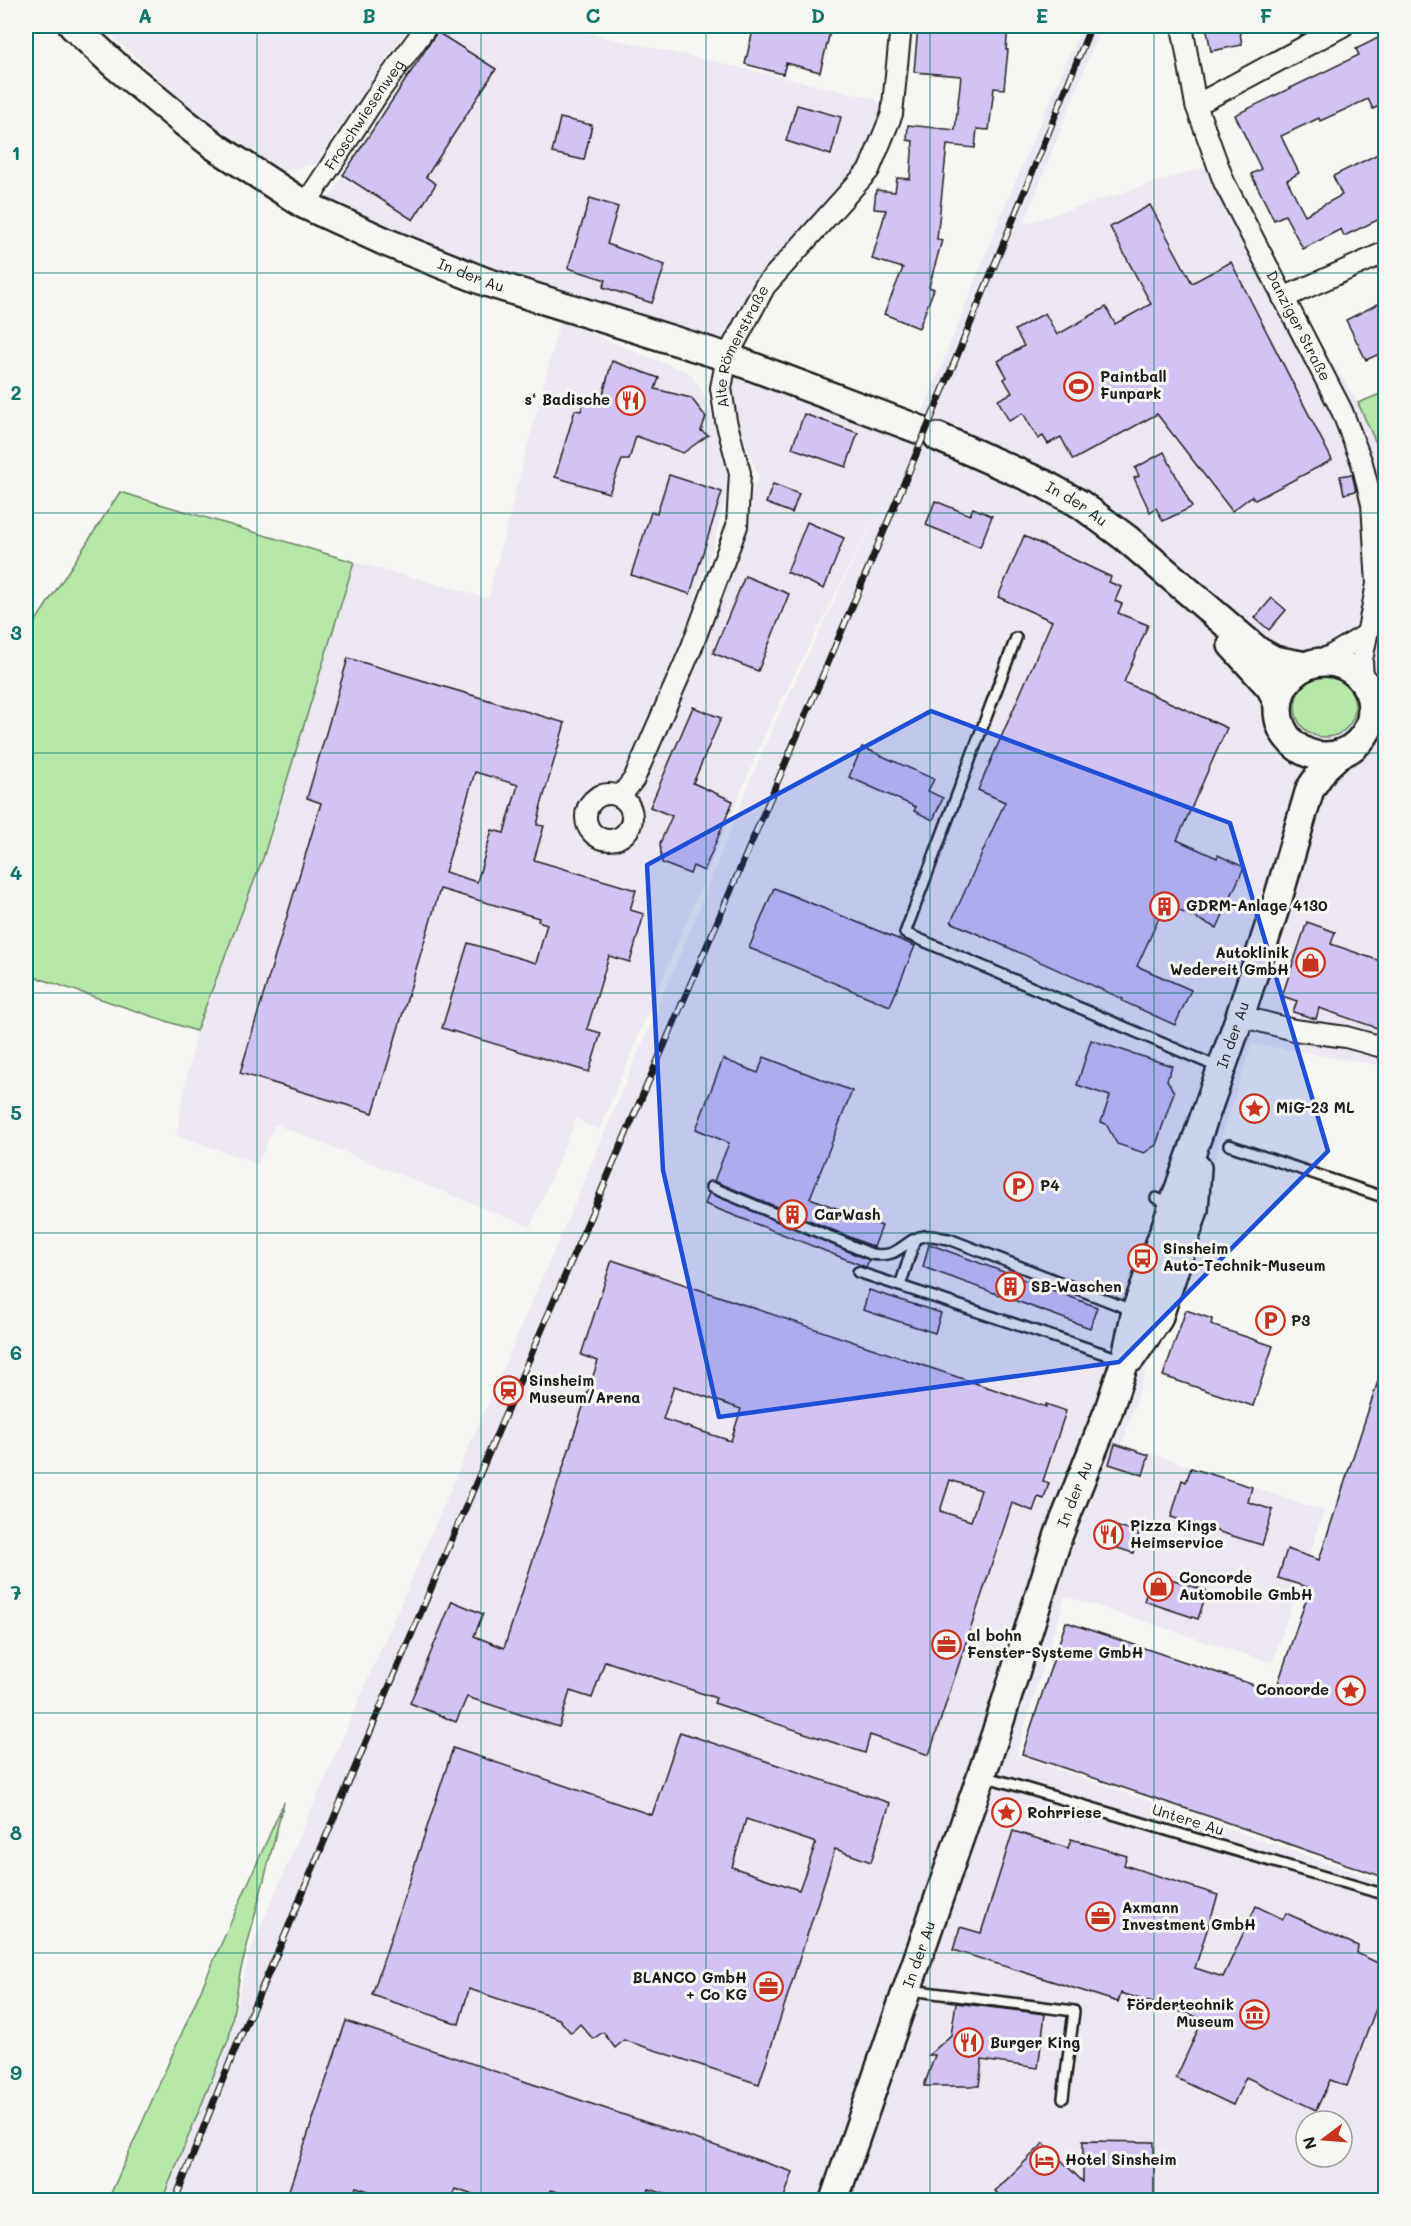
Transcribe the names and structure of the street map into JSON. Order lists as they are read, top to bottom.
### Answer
{
  "streets": {
    "street": [
      "Froschwiesenweg",
      "In der Au",
      "Danziger Straße",
      "Alte Römerstraße"
    ],
    "lane": ["Untere Au"]
  },
  "crossings": [
    ["Froschwiesenweg", "In der Au"],
    ["In der Au", "Danziger Straße"],
    ["In der Au", "Alte Römerstraße"],
    ["In der Au", "Untere Au"]
  ],
  "places": {
    "sports": ["Paintball Funpark"],
    "restaurant": ["s‘ Badische", "Pizza Kings Heimservice", "Burger King"],
    "building": ["GDRM-Anlage 4130", "CarWash", "SB-Waschen"],
    "shop": ["Autoklinik Wedereit GmbH", "Concorde Automobile GmbH"],
    "place": ["MiG-23 ML", "Concorde", "Rohrriese"],
    "parking": ["P4", "P3"],
    "bus stop": ["Sinsheim Auto-Technik-Museum"],
    "station": ["Sinsheim Museum/Arena"],
    "office": ["al bohn Fenster-Systeme GmbH", "Axmann Investment GmbH", "BLANCO GmbH + Co KG"],
    "museum": ["Fördertechnik Museum"],
    "hotel": ["Hotel Sinsheim"]
  },
  "north": "left",
  "grid": {
    "columns": [
      "A",
      "B",
      "C",
      "D",
      "E",
      "F"
    ],
    "rows": [
      "1",
      "2",
      "3",
      "4",
      "5",
      "6",
      "7",
      "8",
      "9"
    ]
  }
}
